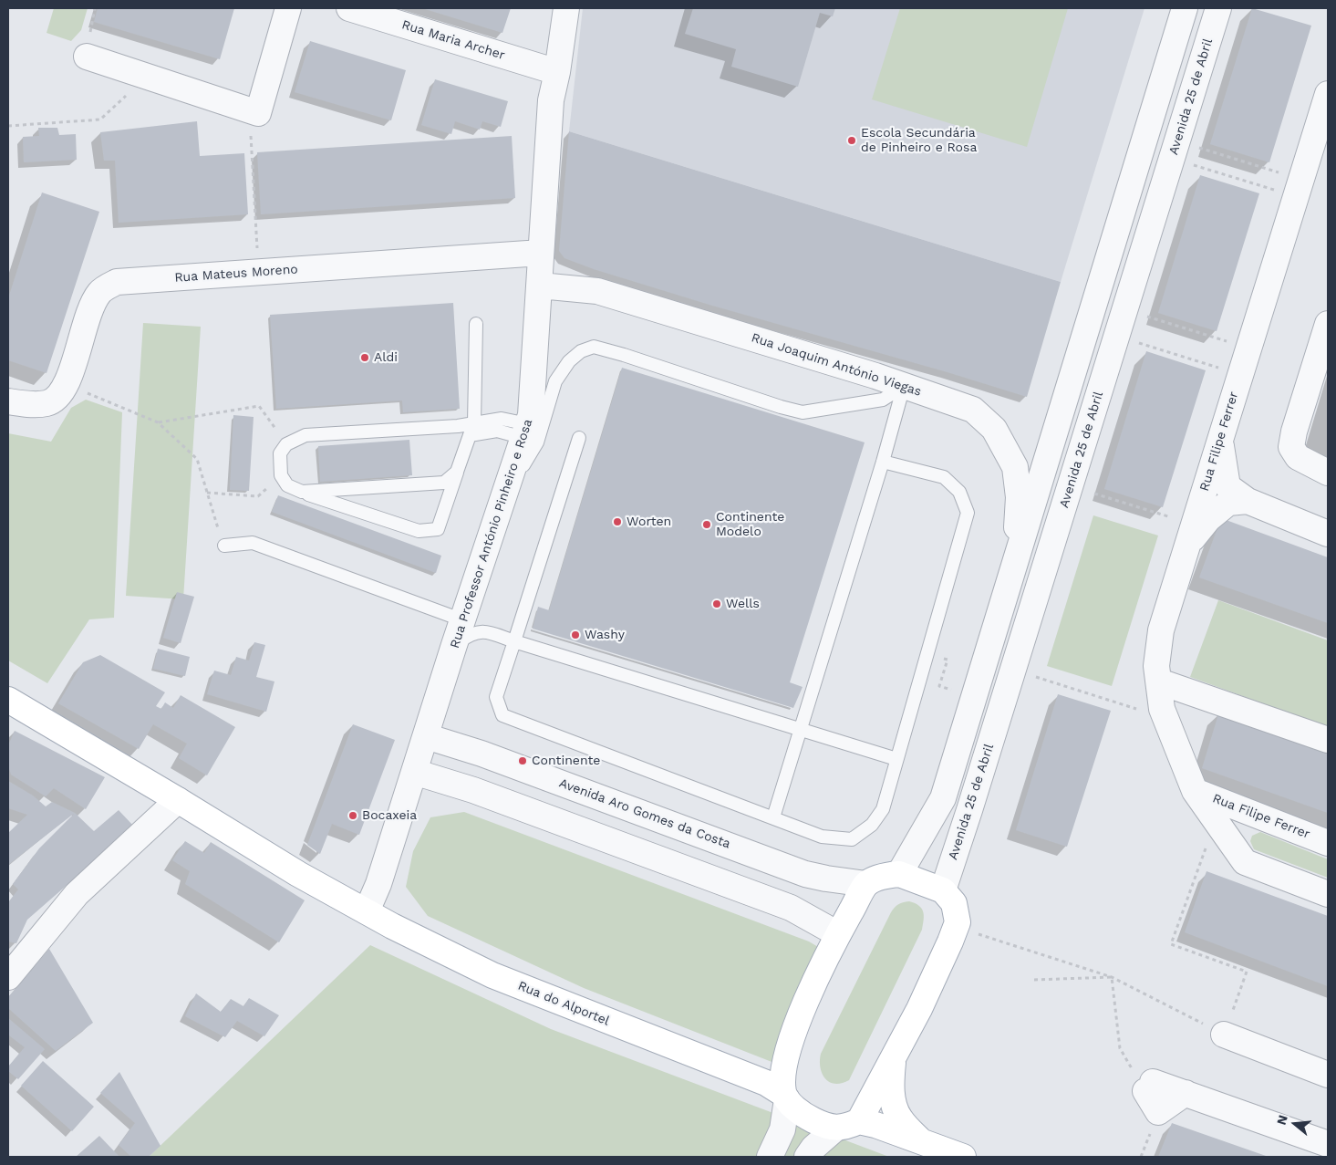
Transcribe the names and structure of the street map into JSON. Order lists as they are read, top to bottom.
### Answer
{
  "streets": {
    "main road": ["Rua do Alportel"],
    "street": [
      "Rua Maria Archer",
      "Avenida 25 de Abril",
      "Rua Mateus Moreno",
      "Rua Joaquim António Viegas",
      "Rua Filipe Ferrer",
      "Rua Professor António Pinheiro e Rosa",
      "Avenida Aro Gomes da Costa"
    ]
  },
  "crossings": [
    ["Rua Maria Archer", "Rua Professor António Pinheiro e Rosa"],
    ["Rua Mateus Moreno", "Rua Professor António Pinheiro e Rosa"],
    ["Rua Joaquim António Viegas", "Rua Professor António Pinheiro e Rosa"],
    ["Rua Professor António Pinheiro e Rosa", "Avenida Aro Gomes da Costa"],
    ["Rua Professor António Pinheiro e Rosa", "Rua do Alportel"]
  ],
  "places": [
    "Escola Secundária de Pinheiro e Rosa",
    "Aldi",
    "Worten",
    "Continente Modelo",
    "Wells",
    "Washy",
    "Continente",
    "Bocaxeia"
  ],
  "north": "left"
}
